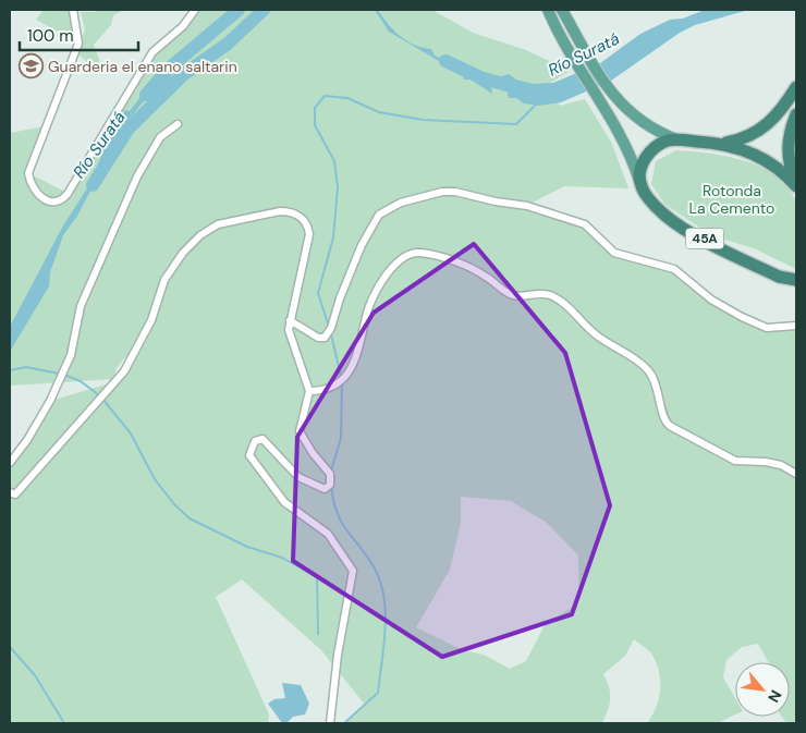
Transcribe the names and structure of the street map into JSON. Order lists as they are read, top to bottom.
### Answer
{
  "streets": {
    "highway": ["45A"]
  },
  "water": ["Río Suratá"],
  "parks": ["Rotonda La Cemento"],
  "places": {
    "school or university": ["Guarderia el enano saltarin"]
  },
  "scale_bar": "100 m",
  "north": "bottom right"
}
